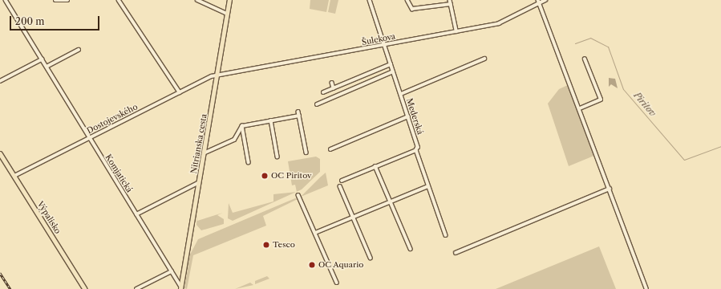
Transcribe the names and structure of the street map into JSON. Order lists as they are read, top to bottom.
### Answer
{
  "streets": {
    "main road": ["Nitrianska cesta", "Výpalisko"],
    "street": [
      "Šulekova",
      "Mederská",
      "Dostojevského",
      "Komjatická"
    ]
  },
  "crossings": [
    ["Šulekova", "Mederská"],
    ["Šulekova", "Dostojevského"],
    ["Šulekova", "Nitrianska cesta"],
    ["Dostojevského", "Nitrianska cesta"],
    ["Dostojevského", "Komjatická"],
    ["Dostojevského", "Výpalisko"],
    ["Nitrianska cesta", "Komjatická"]
  ],
  "water": ["Piritov"],
  "places": ["OC Piritov", "Tesco", "OC Aquario"],
  "scale_bar": "200 m"
}
